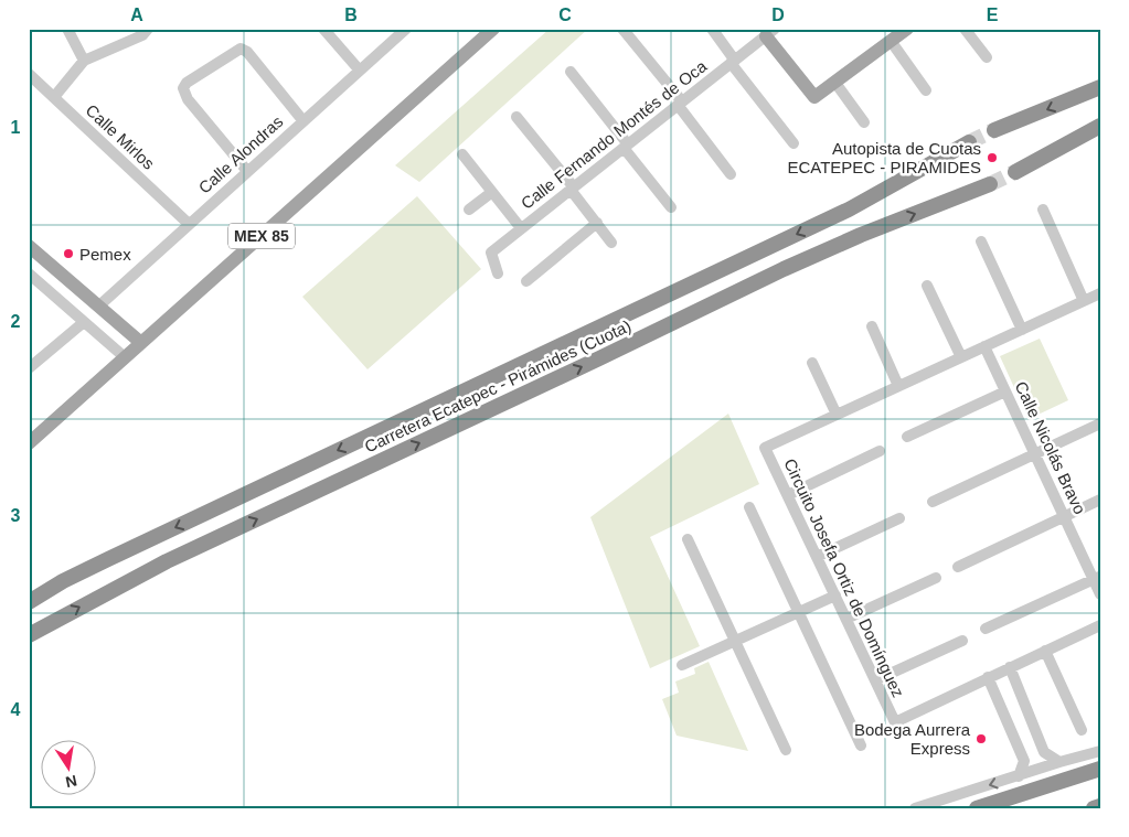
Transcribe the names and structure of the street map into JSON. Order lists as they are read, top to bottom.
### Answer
{
  "streets": {
    "highway": ["Carretera Ecatepec - Pirámides (Cuota)"],
    "main road": ["MEX 85"],
    "street": [
      "Calle Fernando Montés de Oca",
      "Calle Mirlos",
      "Calle Alondras",
      "Calle Nicolás Bravo",
      "Circuito Josefa Ortiz de Domínguez"
    ]
  },
  "crossings": [
    ["Calle Mirlos", "Calle Alondras"],
    ["Calle Nicolás Bravo", "Circuito Josefa Ortiz de Domínguez"]
  ],
  "places": ["Autopista de Cuotas ECATEPEC - PIRAMIDES", "Pemex", "Bodega Aurrera Express"],
  "north": "bottom",
  "grid": {
    "columns": [
      "A",
      "B",
      "C",
      "D",
      "E"
    ],
    "rows": [
      "1",
      "2",
      "3",
      "4"
    ]
  }
}
